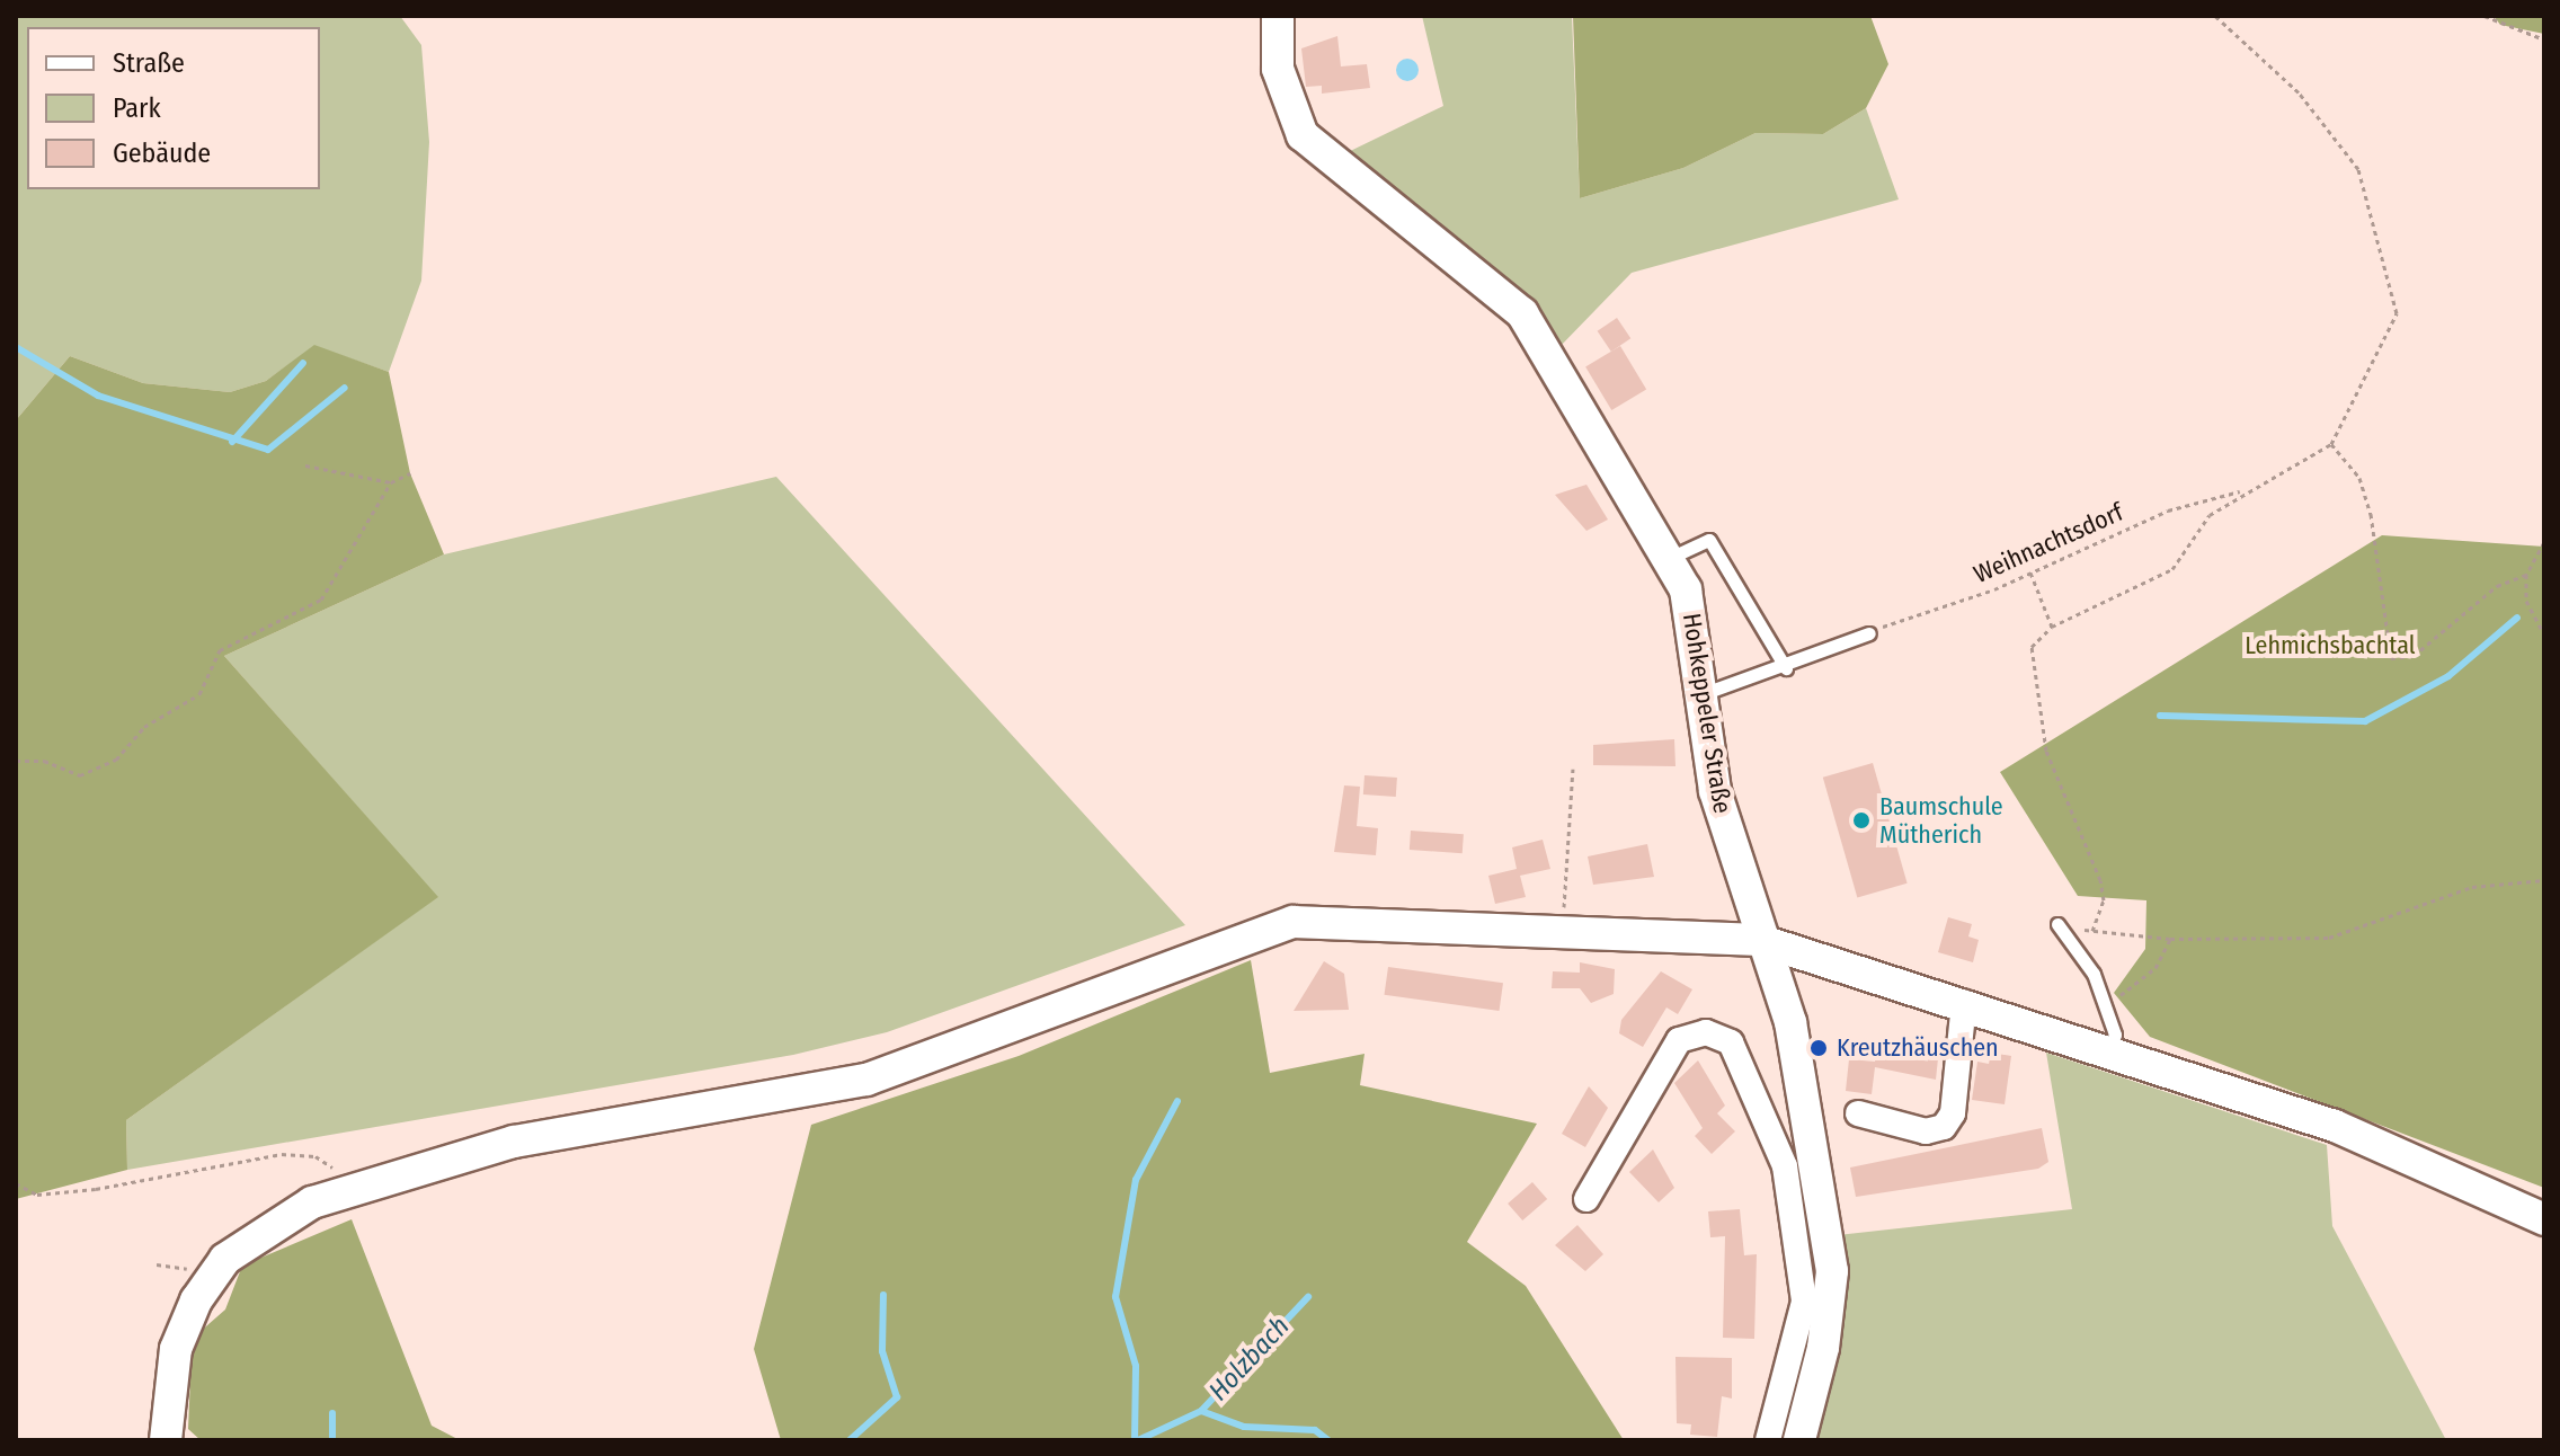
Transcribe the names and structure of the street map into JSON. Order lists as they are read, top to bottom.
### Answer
{
  "streets": {
    "street": ["Hohkeppeler Straße"],
    "path": ["Weihnachtsdorf"]
  },
  "water": ["Holzbach"],
  "parks": ["Lehmichsbachtal"],
  "places": ["Baumschule Mütherich", "Kreutzhäuschen"],
  "legend": ["Straße", "Park", "Gebäude"]
}
